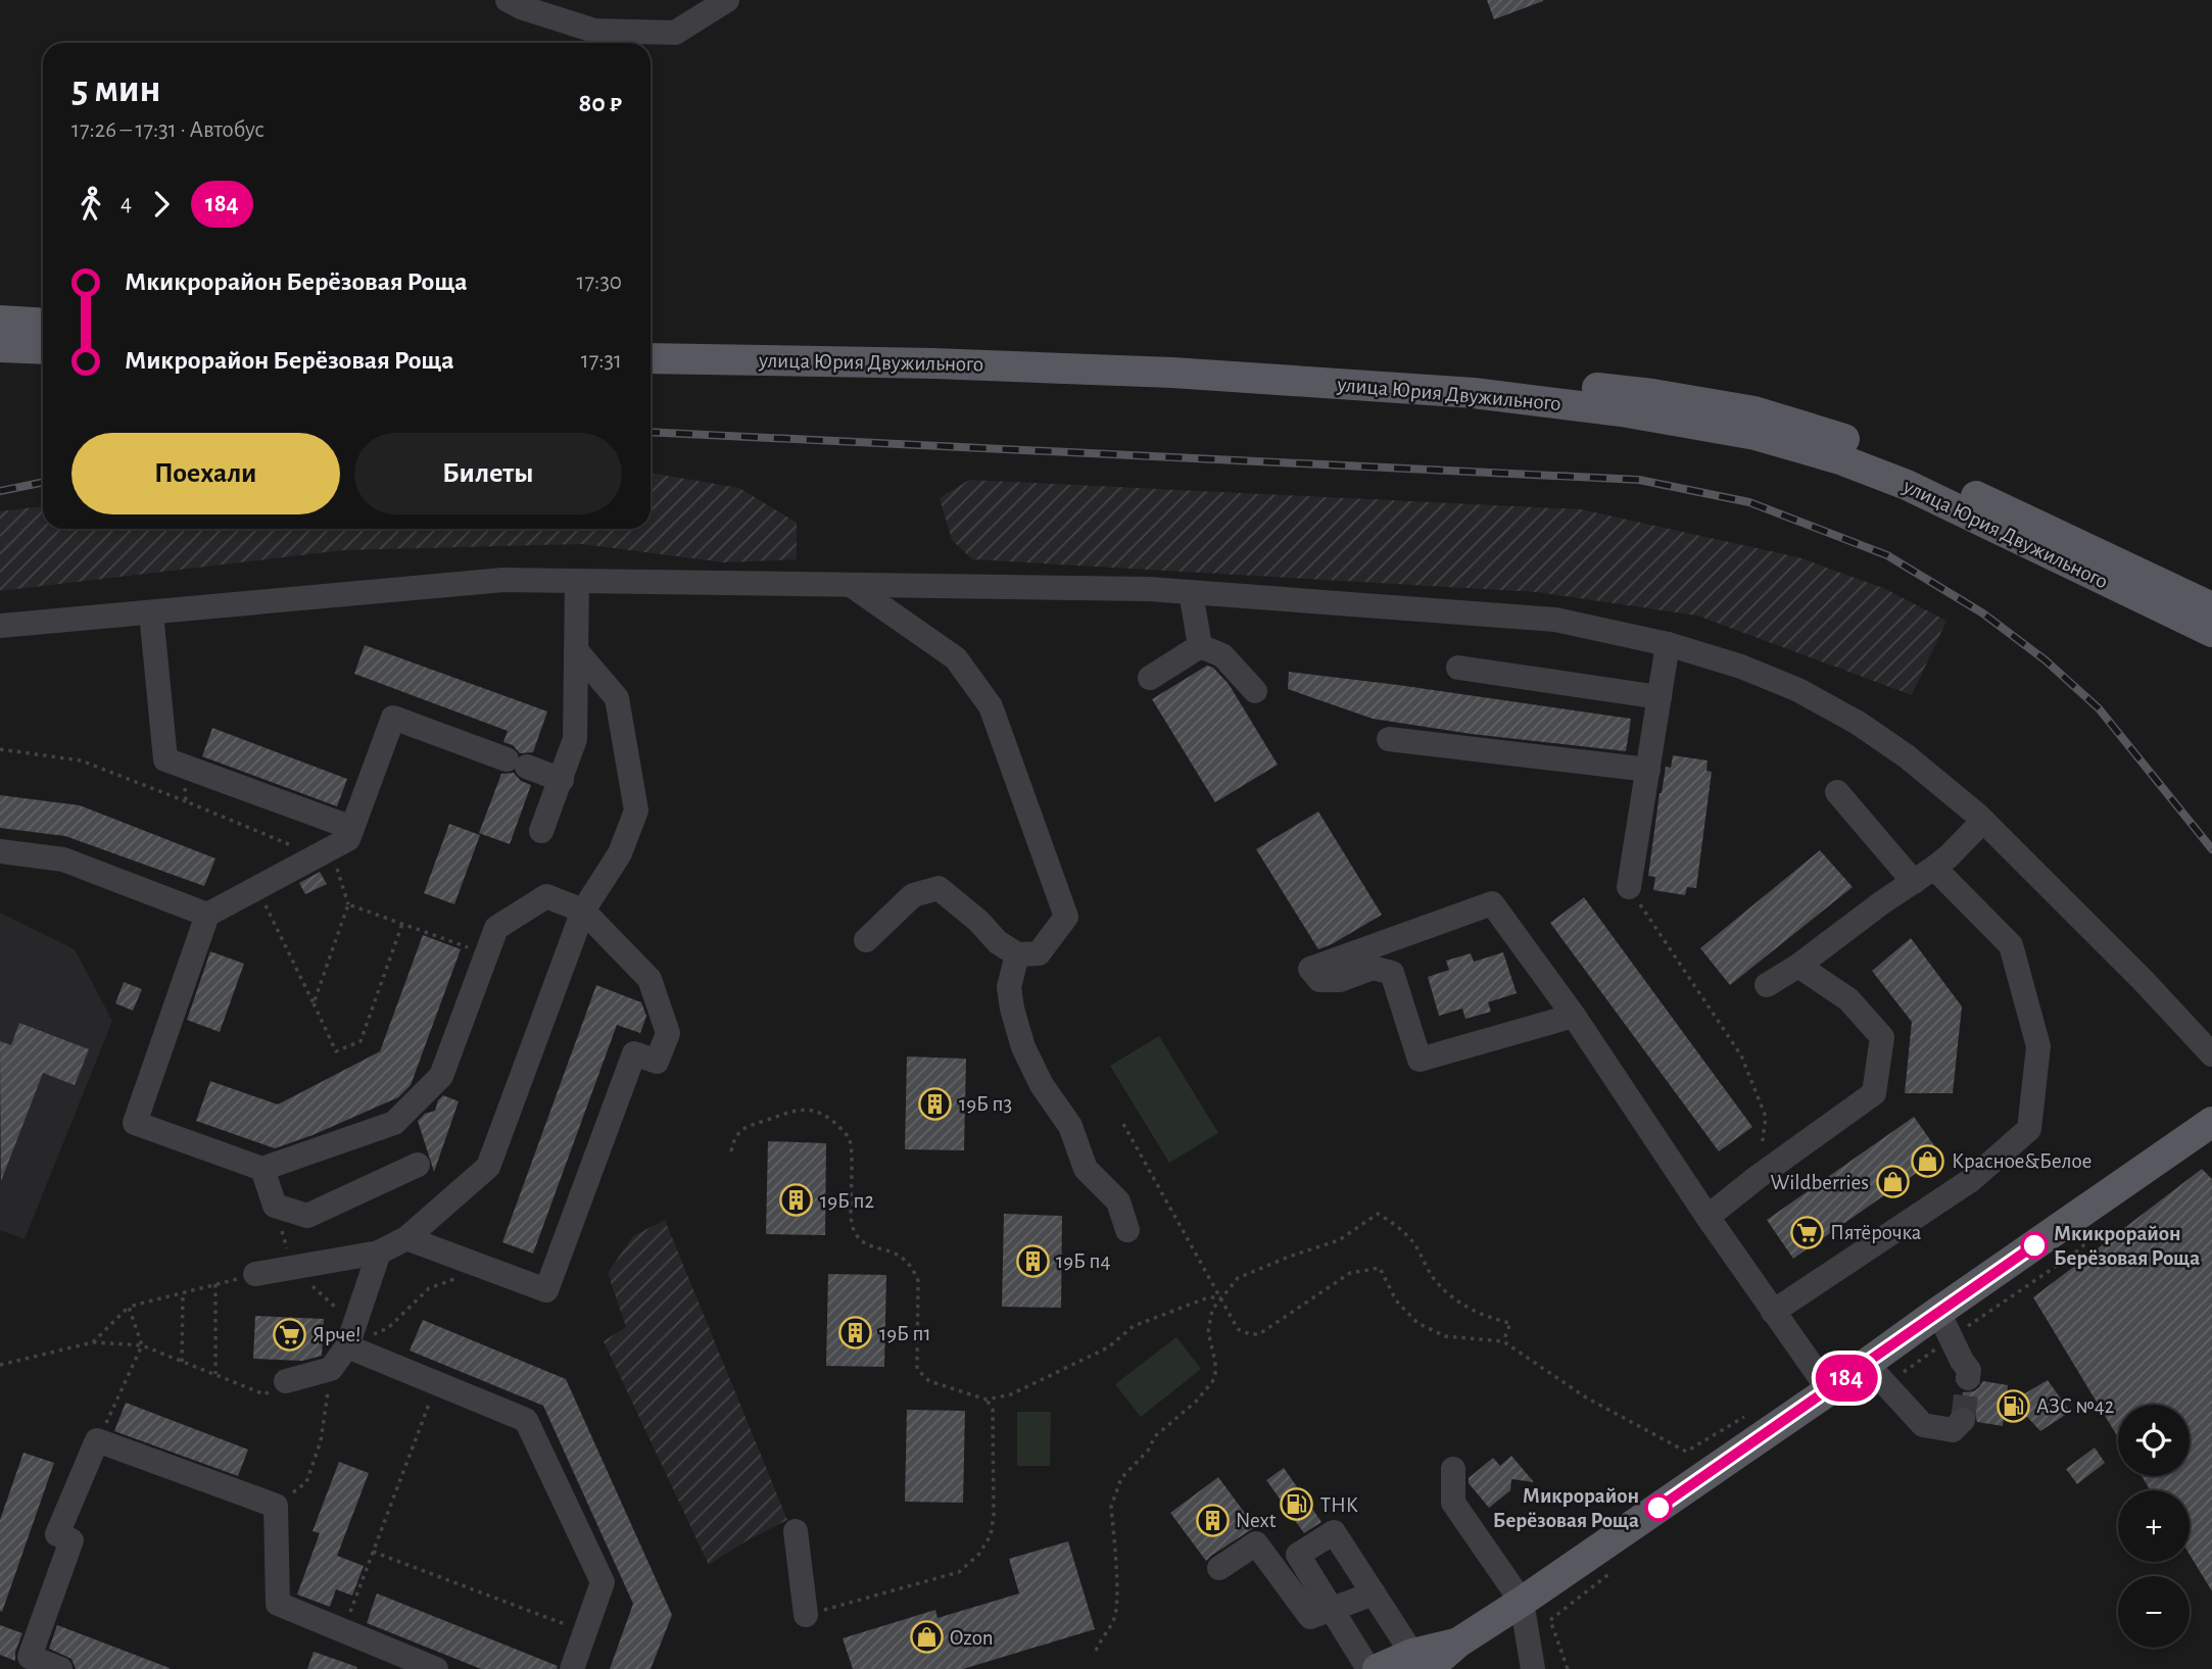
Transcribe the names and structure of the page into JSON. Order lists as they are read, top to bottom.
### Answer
{
  "streets": {
    "main road": ["улица Юрия Двужильного"]
  },
  "places": {
    "building": [
      "19Б п3",
      "19Б п2",
      "19Б п4",
      "19Б п1",
      "Next"
    ],
    "shop": ["Красное&Белое", "Wildberries", "Ozon"],
    "supermarket": ["Пятёрочка", "Ярче!"],
    "other": ["Мкикрорайон Берёзовая Роща", "Микрорайон Берёзовая Роща"],
    "fuel station": ["АЗС №42", "ТНК"]
  },
  "lines": ["bus line 184"],
  "page": {
    "on_map": "184",
    "heading": ["5 мин", "17:26 – 17:31 · Автобус", "80 ₽"],
    "legs": ["4", "184"],
    "list": [
      {
        "name": "Мкикрорайон Берёзовая Роща",
        "value": "17:30"
      },
      {
        "name": "Микрорайон Берёзовая Роща",
        "value": "17:31"
      }
    ],
    "buttons": ["Поехали", "Билеты"],
    "map_buttons": ["+", "−"]
  }
}
